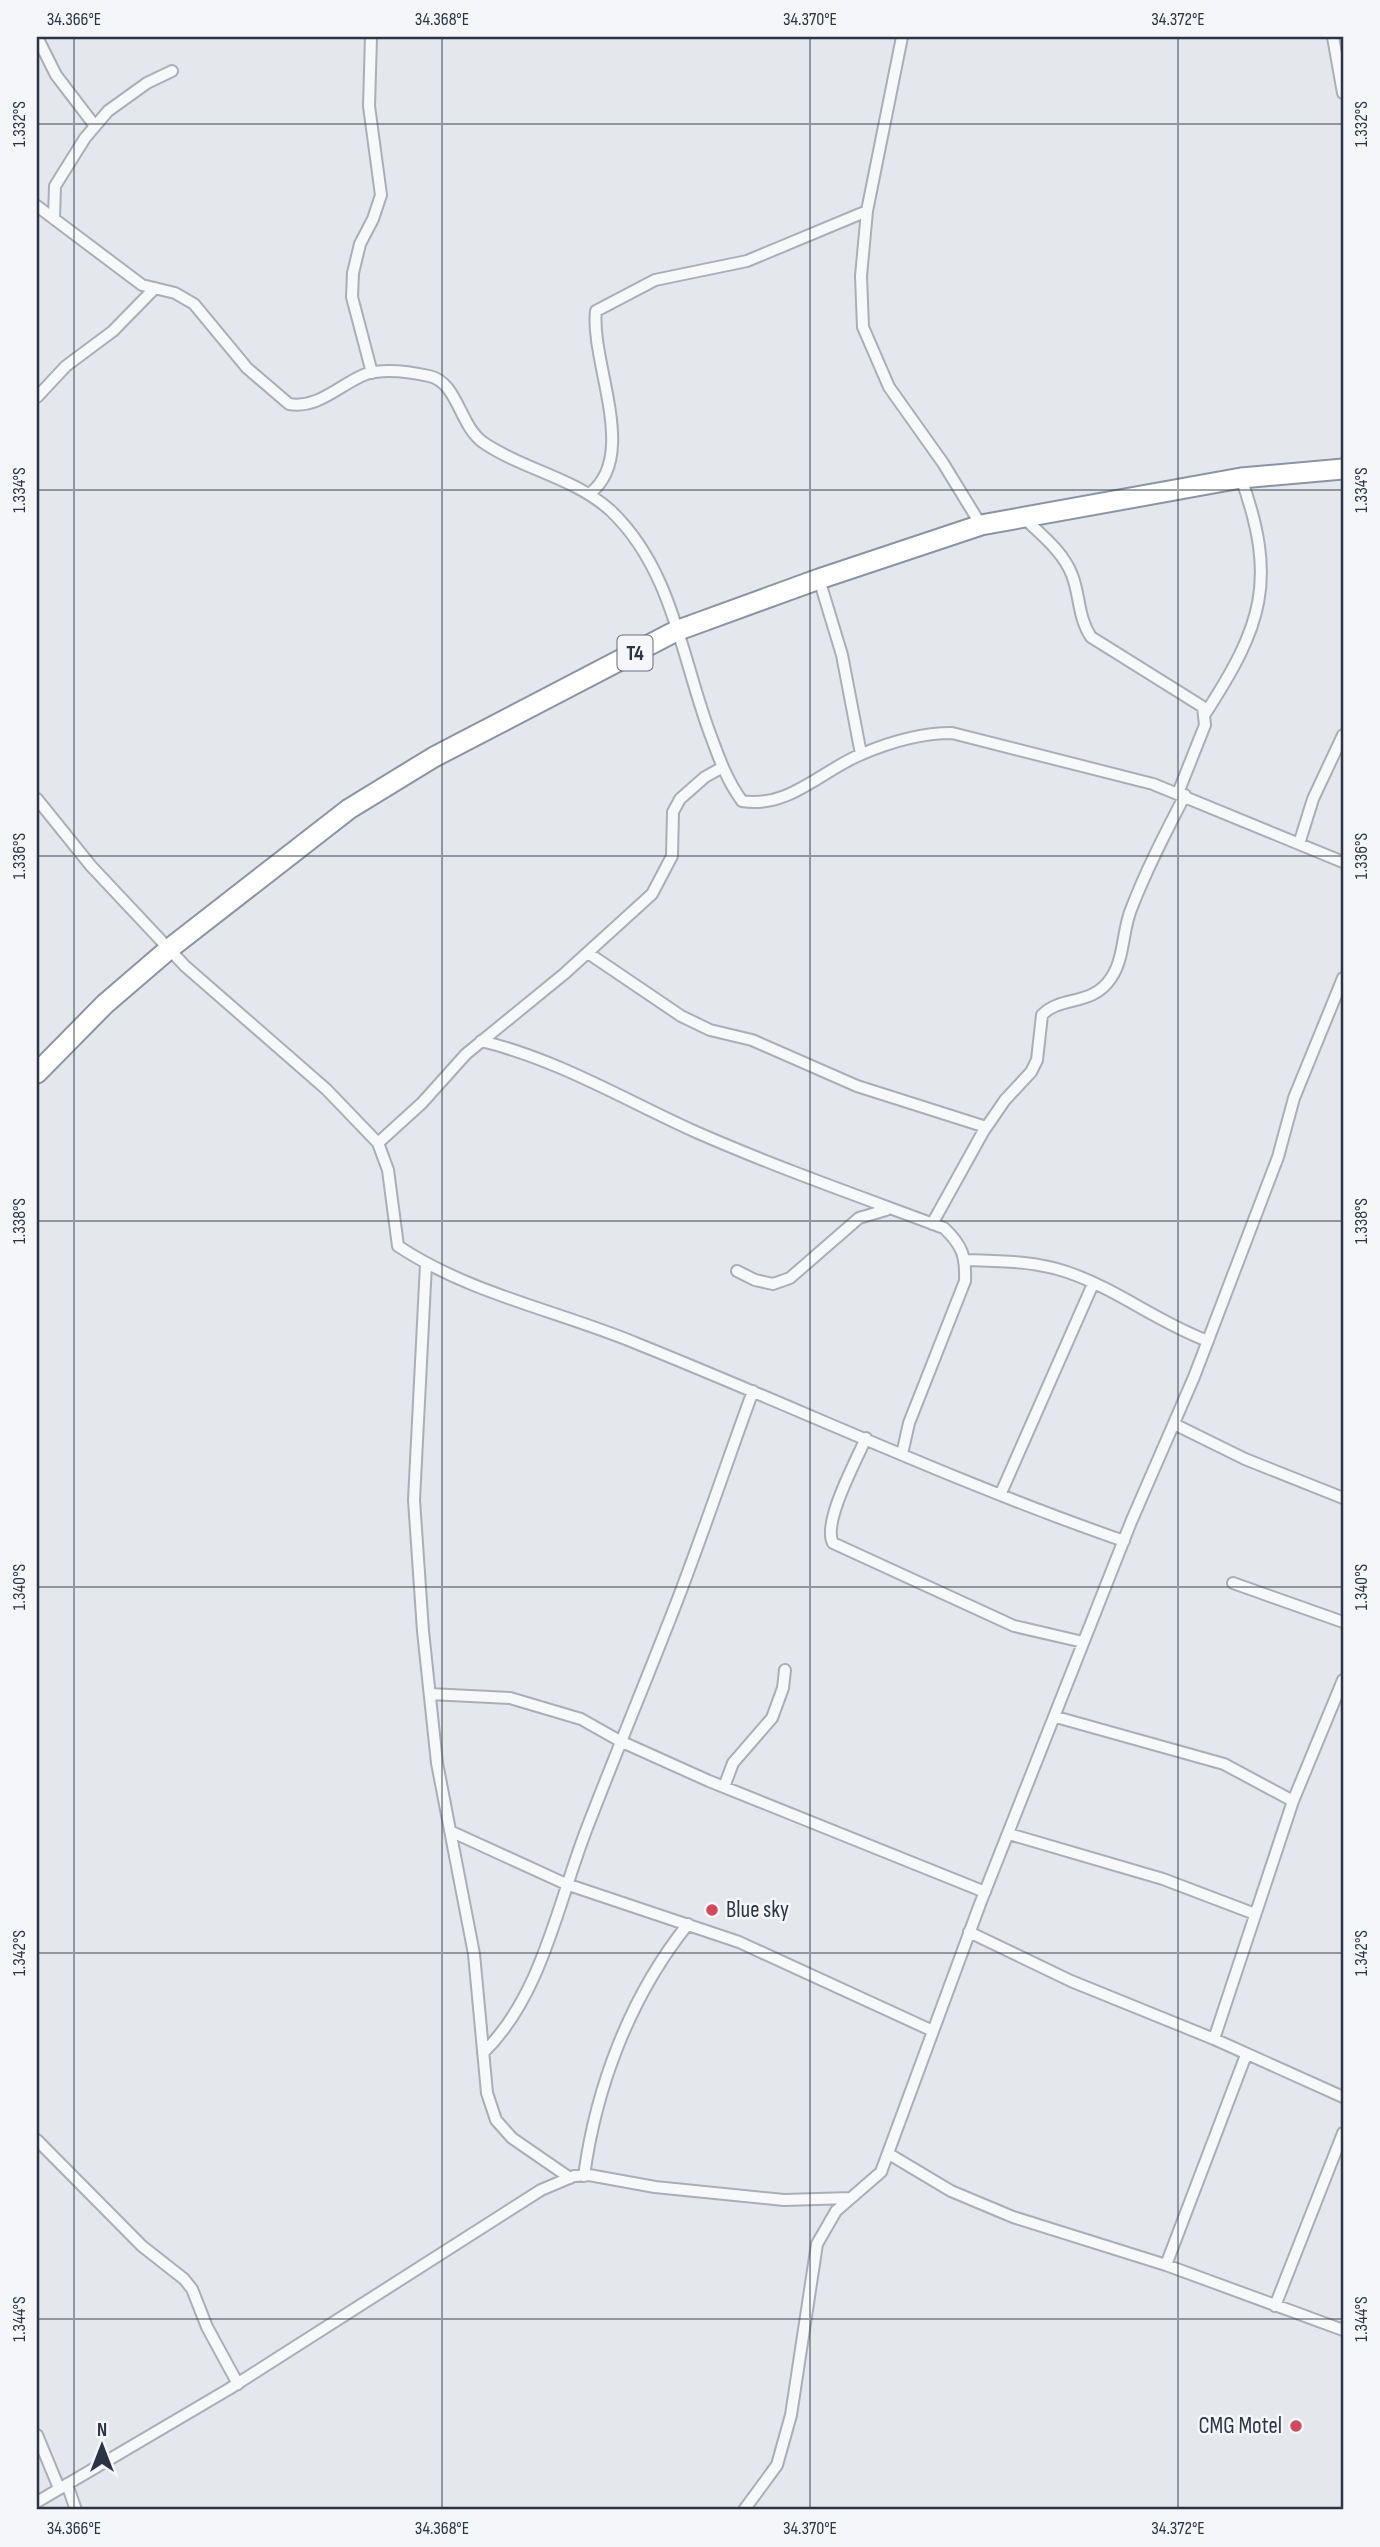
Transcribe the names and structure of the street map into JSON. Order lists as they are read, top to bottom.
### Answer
{
  "streets": {
    "highway": ["T4"]
  },
  "places": ["Blue sky", "CMG Motel"],
  "north": "top",
  "coordinates": [
    "34.366°E",
    "34.368°E",
    "34.370°E",
    "34.372°E",
    "1.332°S",
    "1.334°S",
    "1.336°S",
    "1.338°S",
    "1.340°S",
    "1.342°S",
    "1.344°S"
  ]
}
